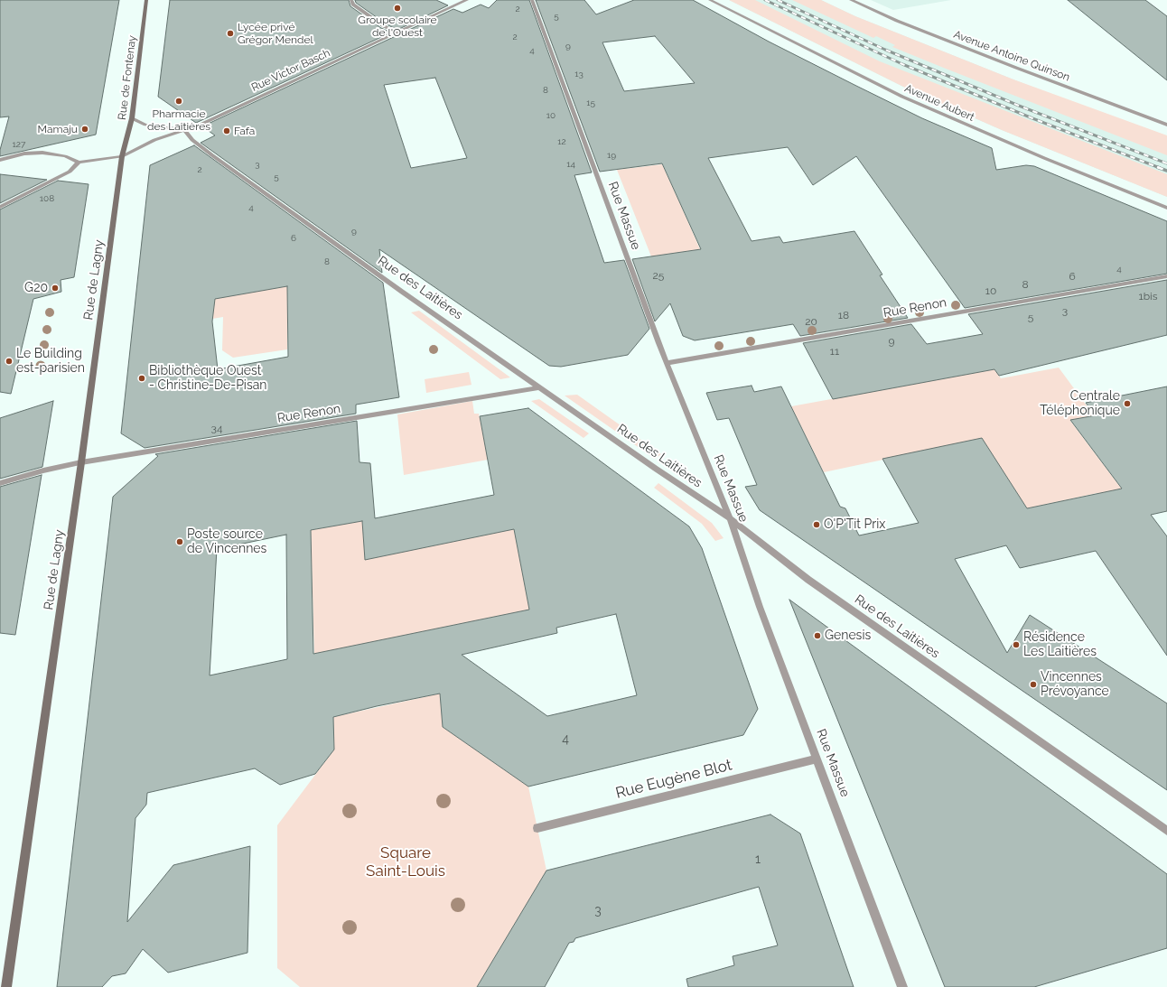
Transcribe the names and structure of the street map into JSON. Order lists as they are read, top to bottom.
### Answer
{
  "streets": {
    "main road": ["Rue de Fontenay", "Rue de Lagny"],
    "street": [
      "Avenue Antoine Quinson",
      "Rue Victor Basch",
      "Avenue Aubert",
      "Rue Massue",
      "Rue des Laitières",
      "Rue Renon",
      "Rue Eugène Blot"
    ]
  },
  "crossings": [
    ["Rue Victor Basch", "Rue de Fontenay"],
    ["Rue Victor Basch", "Rue de Lagny"],
    ["Rue Victor Basch", "Rue des Laitières"],
    ["Rue de Fontenay", "Rue de Lagny"],
    ["Rue Massue", "Rue des Laitières"],
    ["Rue Massue", "Rue Renon"],
    ["Rue Massue", "Rue Eugène Blot"],
    ["Rue de Lagny", "Rue Renon"],
    ["Rue des Laitières", "Rue Renon"]
  ],
  "parks": ["Square Saint-Louis"],
  "places": [
    "Groupe scolaire de l'Ouest",
    "Lycée privé Grégor Mendel",
    "Pharmacie des Laitières",
    "Mamaju",
    "Fafa",
    "G20",
    "Le Building est-parisien",
    "Bibliothèque Ouest - Christine-De-Pisan",
    "Centrale Téléphonique",
    "O'P'Tit Prix",
    "Poste source de Vincennes",
    "Genesis",
    "Résidence Les Laitières",
    "Vincennes Prévoyance"
  ],
  "house_numbers": [
    "2",
    "5",
    "2",
    "9",
    "4",
    "13",
    "8",
    "15",
    "10",
    "12",
    "127",
    "19",
    "3",
    "14",
    "2",
    "5",
    "108",
    "4",
    "9",
    "6",
    "8",
    "4",
    "25",
    "6",
    "8",
    "10",
    "1bis",
    "3",
    "18",
    "5",
    "20",
    "9",
    "11",
    "34",
    "4",
    "1",
    "3"
  ]
}
